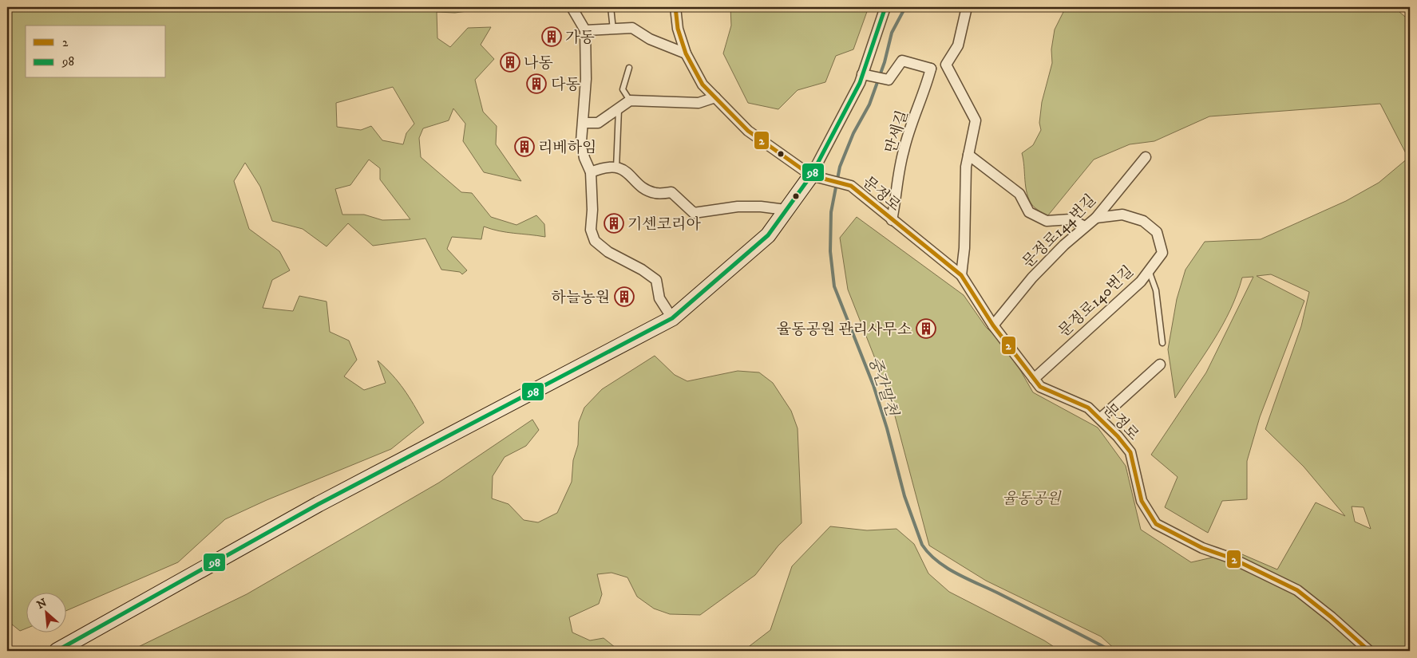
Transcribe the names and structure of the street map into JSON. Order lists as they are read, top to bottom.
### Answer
{
  "streets": {
    "street": [
      "만세길",
      "문정로",
      "문정로144번길",
      "문정로140번길"
    ]
  },
  "crossings": [
    ["만세길", "문정로"],
    ["문정로", "문정로144번길"],
    ["문정로", "문정로140번길"],
    ["문정로144번길", "문정로140번길"]
  ],
  "water": ["중간말천"],
  "parks": ["율동공원"],
  "places": {
    "building": [
      "가동",
      "나동",
      "다동",
      "리베하임",
      "기센코리아",
      "하늘농원",
      "율동공원 관리사무소"
    ]
  },
  "lines": ["transit line 2", "transit line 98"],
  "legend": ["2", "98"],
  "north": "top left"
}
